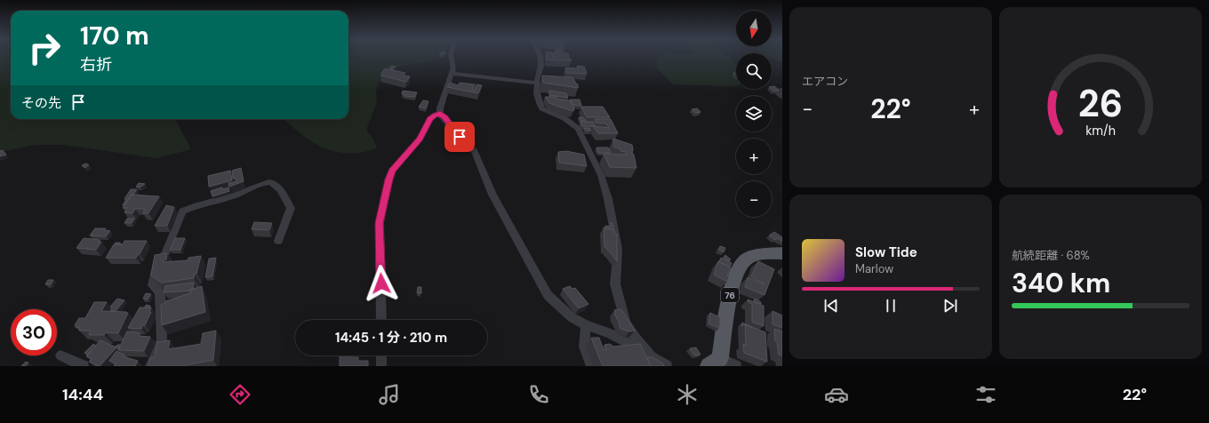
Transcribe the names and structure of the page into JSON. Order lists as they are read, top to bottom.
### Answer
{
  "streets": {
    "main road": ["76"]
  },
  "north": "bottom",
  "page": {
    "tile": [
      "エアコン",
      ["航続距離 · 68%", "340 km"]
    ],
    "map_buttons": ["+", "−"],
    "turn": ["170 m", "右折"],
    "then": "その先",
    "heat": ["−", "22°", "+"],
    "song": ["Slow Tide", "Marlow"],
    "limit": "30",
    "trip": "14:45 · 1 分 · 210 m",
    "tabs": ["14:44", "22°"],
    "gauge": ["26", "km/h"]
  }
}
